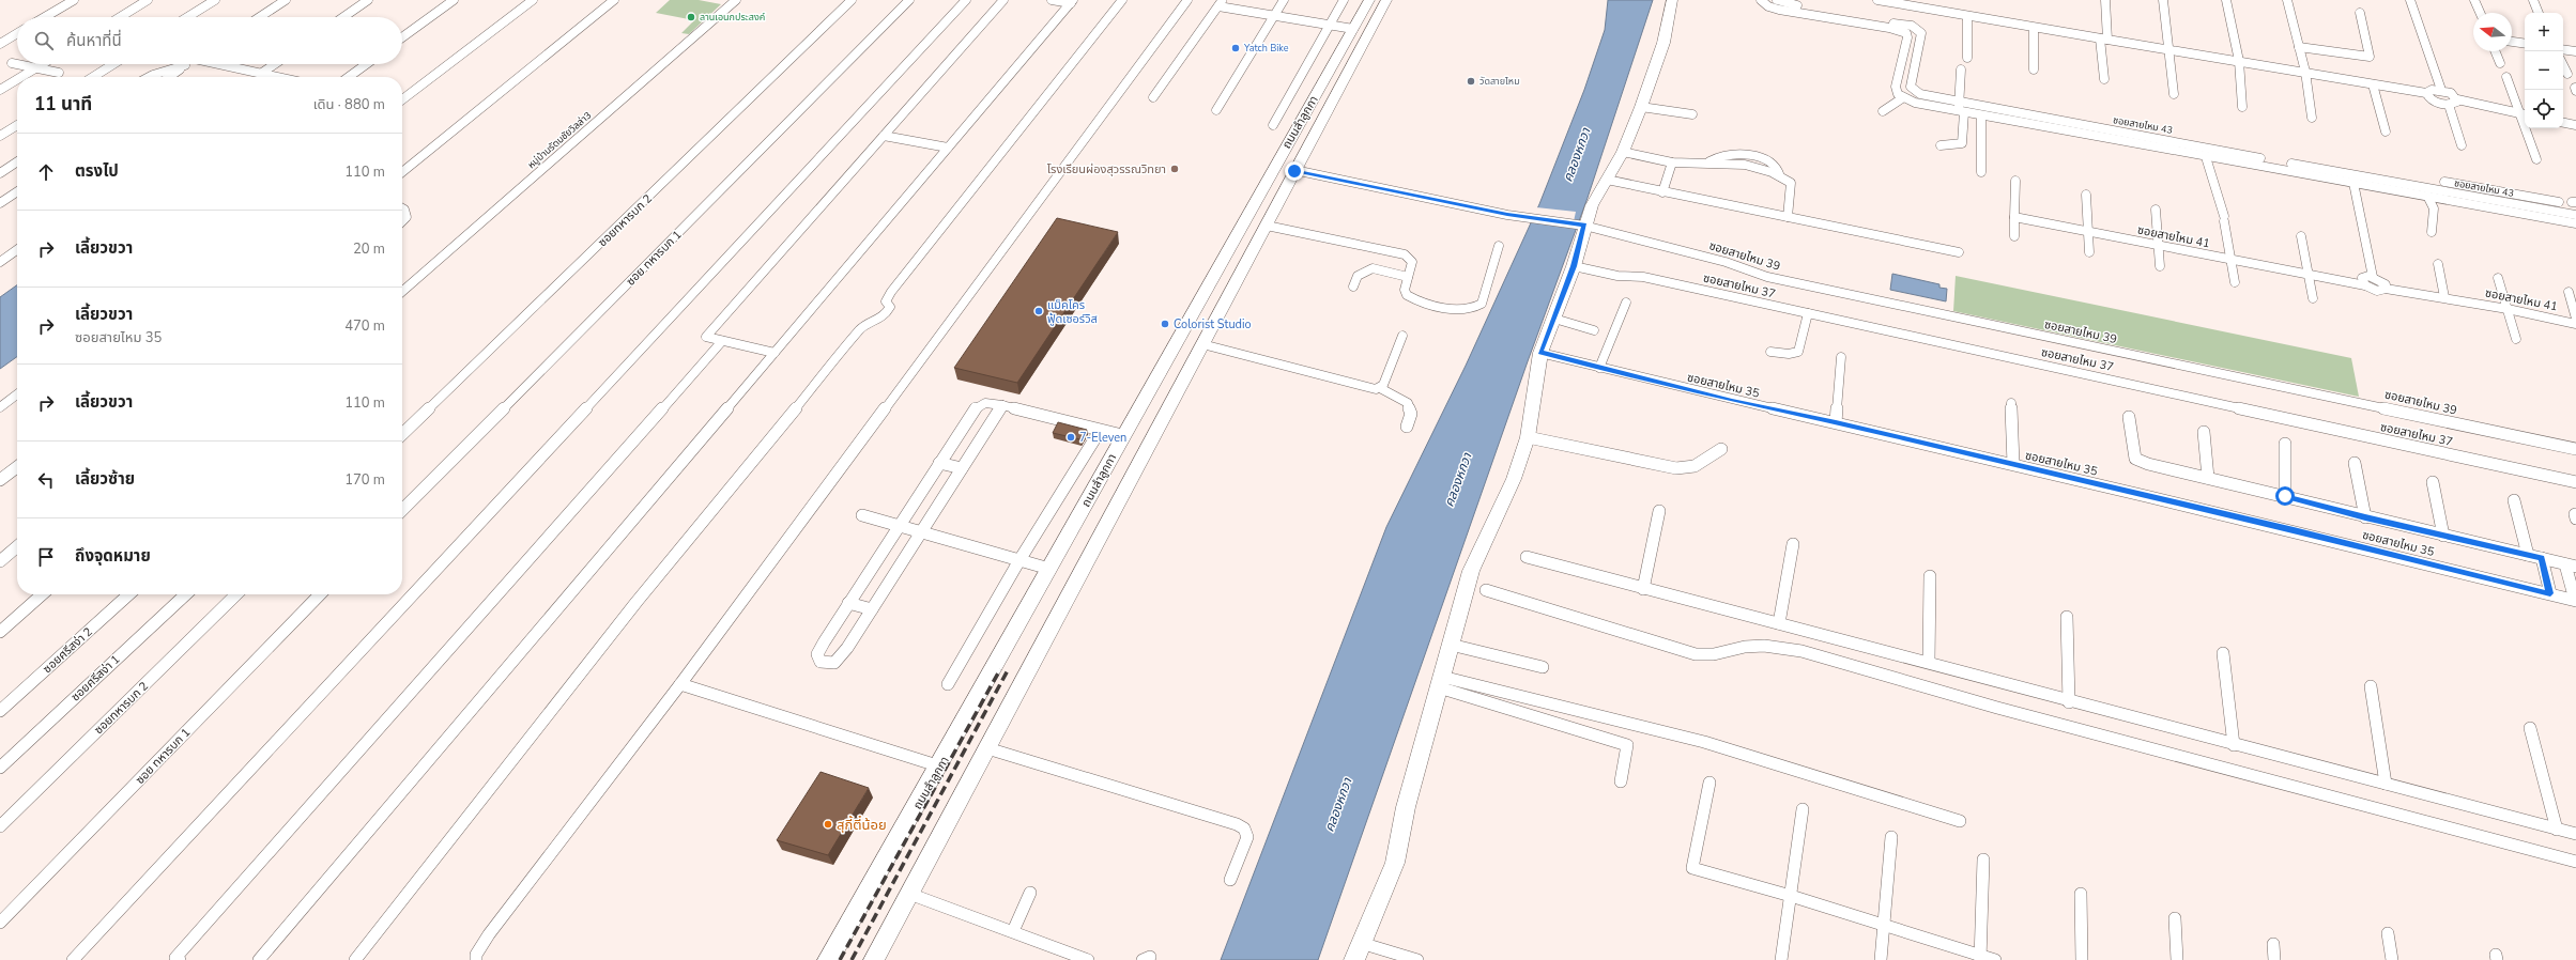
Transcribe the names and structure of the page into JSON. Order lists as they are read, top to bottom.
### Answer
{
  "streets": {
    "main road": ["ถนนลำลูกกา"],
    "street": [
      "ซอยสายไหม 43",
      "หมู่บ้านรัตนชัยวิลล่า3",
      "ซอยทหารบก 2",
      "ซอยสายไหม 41",
      "ซอยสายไหม 39",
      "ซอย ทหารบก 1",
      "ซอยสายไหม 37",
      "ซอยสายไหม 35",
      "ซอยศรีสง่า 2",
      "ซอยศรีสง่า 1"
    ]
  },
  "crossings": [
    ["ถนนลำลูกกา", "ซอยสายไหม 39"]
  ],
  "water": ["คลองหกวา"],
  "places": [
    "ลานเอนกประสงค์",
    "Yatch Bike",
    "วัดสายไหม",
    "โรงเรียนผ่องสุวรรณวิทยา",
    "แม็คโคร ฟู้ดเซอร์วิส",
    "Colorist Studio",
    "7-Eleven",
    "สุกี้ตี๋น้อย"
  ],
  "north": "left",
  "page": {
    "map_buttons": ["+", "−"],
    "search": "ค้นหาที่นี่",
    "heading": ["11 นาที", "เดิน · 880 m"],
    "list": [
      ["ตรงไป", "110 m"],
      ["เลี้ยวขวา", "20 m"],
      ["เลี้ยวขวา", "ซอยสายไหม 35", "470 m"],
      ["เลี้ยวขวา", "110 m"],
      ["เลี้ยวซ้าย", "170 m"],
      "ถึงจุดหมาย"
    ]
  }
}
